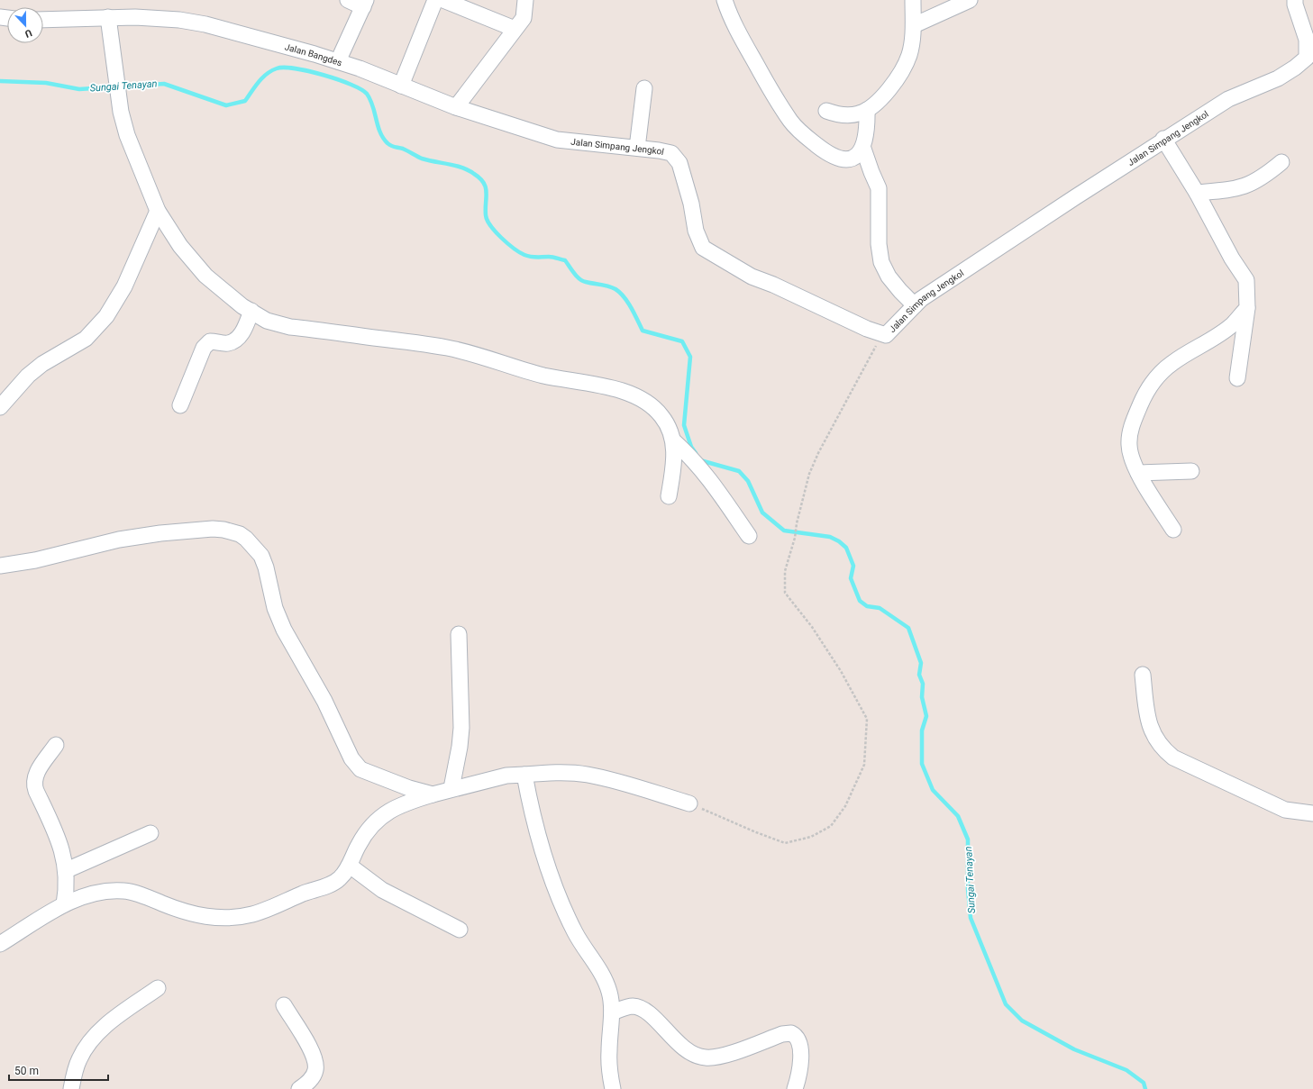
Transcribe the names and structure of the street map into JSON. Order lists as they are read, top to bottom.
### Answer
{
  "streets": {
    "street": ["Jalan Bangdes", "Jalan Simpang Jengkol"]
  },
  "crossings": [
    ["Jalan Bangdes", "Jalan Simpang Jengkol"]
  ],
  "water": ["Sungai Tenayan"],
  "scale_bar": "50 m",
  "north": "bottom"
}
